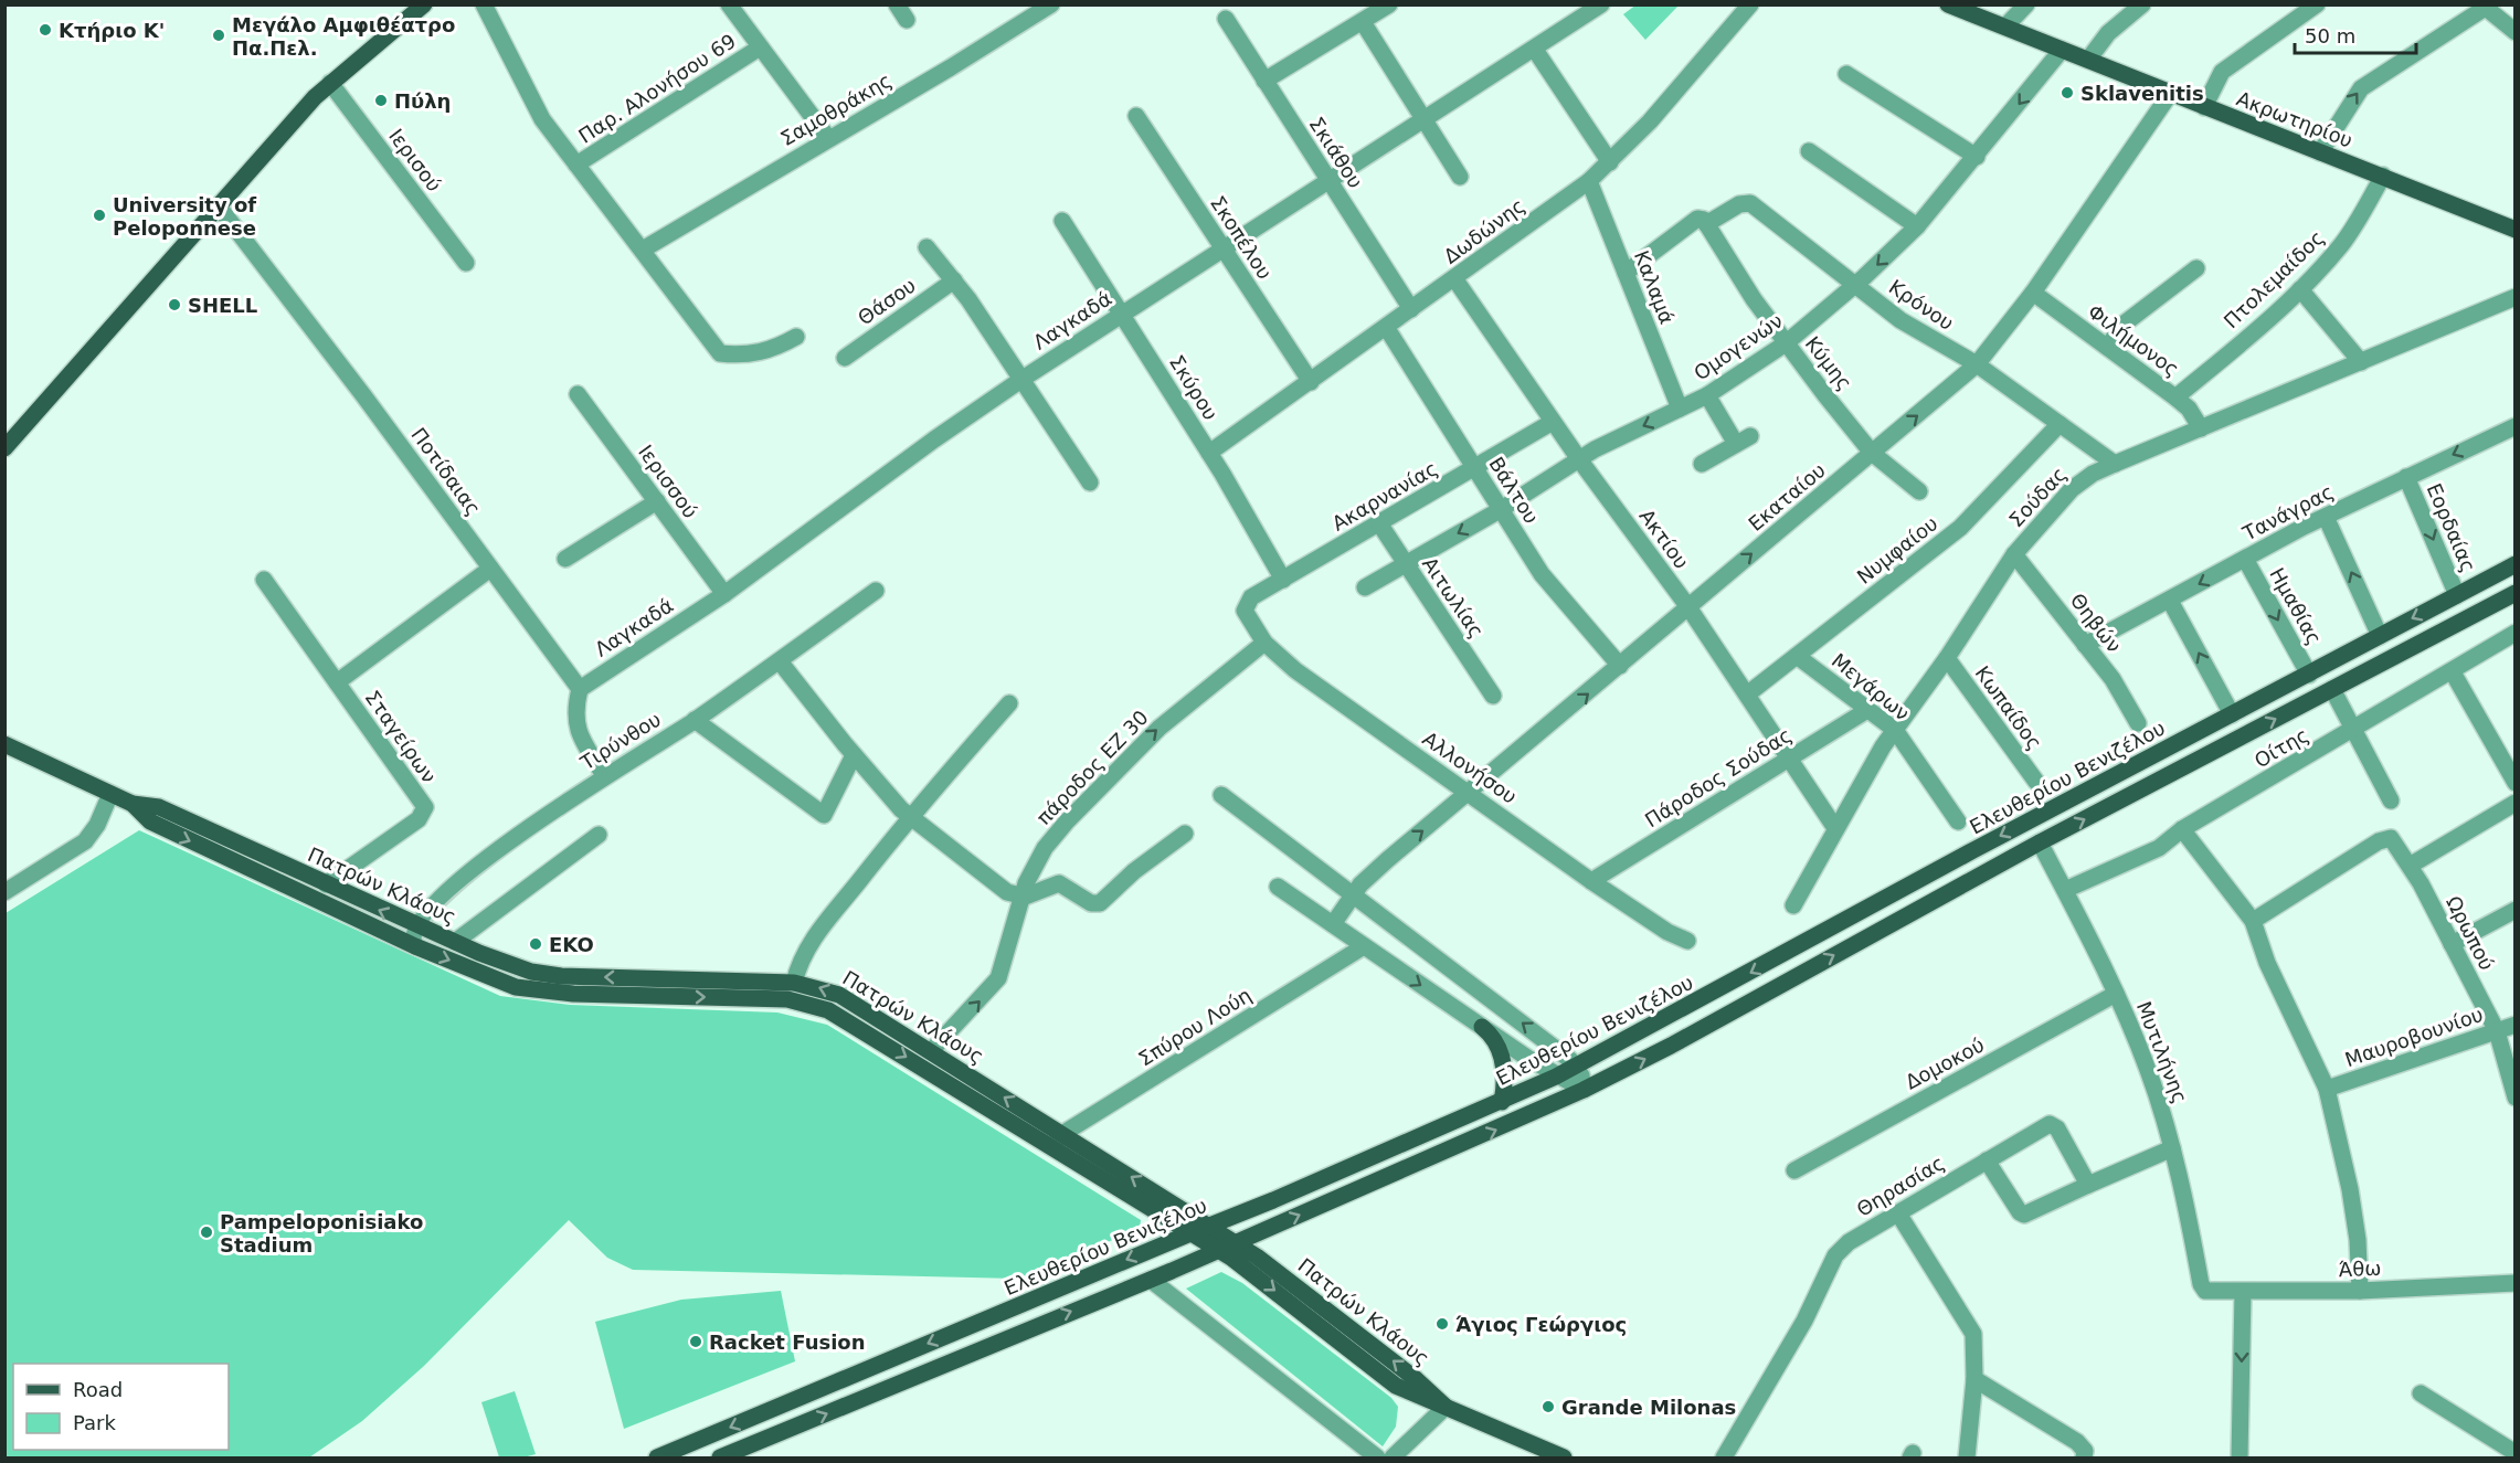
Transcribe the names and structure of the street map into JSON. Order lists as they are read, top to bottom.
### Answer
{
  "streets": {
    "main road": ["Ακρωτηρίου", "Ελευθερίου Βενιζέλου", "Πατρών Κλάους"],
    "street": [
      "Παρ. Αλονήσου 69",
      "Σαμοθράκης",
      "Σκιάθου",
      "Ιερισού",
      "Δωδώνης",
      "Σκοπέλου",
      "Πτολεμαίδος",
      "Καλαμά",
      "Θάσου",
      "Κρόνου",
      "Λαγκαδά",
      "Φιλήμονος",
      "Ομογενών",
      "Κύμης",
      "Σκύρου",
      "Ποτίδαιας",
      "Ιερισσού",
      "Βάλτου",
      "Ακαρνανίας",
      "Εκαταίου",
      "Σούδας",
      "Τανάγρας",
      "Εορδαίας",
      "Ακτίου",
      "Νυμφαίου",
      "Αιτωλίας",
      "Ημαθίας",
      "Θηβών",
      "Μεγάρων",
      "Κωπαίδος",
      "Σταγείρων",
      "Τιρύνθου",
      "Οίτης",
      "πάροδος ΕΖ 30",
      "Αλλονήσου",
      "Πάροδος Σούδας",
      "Ωρωπού",
      "Σπύρου Λούη",
      "Μαυροβουνίου",
      "Μυτιλήνης",
      "Δομοκού",
      "Θηρασίας",
      "Άθω"
    ]
  },
  "crossings": [
    ["Ακρωτηρίου", "Πτολεμαίδος"],
    ["Ακρωτηρίου", "Ομογενών"],
    ["Ακρωτηρίου", "Εκαταίου"],
    ["Σκιάθου", "Δωδώνης"],
    ["Σκιάθου", "Λαγκαδά"],
    ["Δωδώνης", "Σκοπέλου"],
    ["Δωδώνης", "Καλαμά"],
    ["Δωδώνης", "Σκύρου"],
    ["Δωδώνης", "Βάλτου"],
    ["Δωδώνης", "Ακτίου"],
    ["Σκοπέλου", "Λαγκαδά"],
    ["Πτολεμαίδος", "Φιλήμονος"],
    ["Καλαμά", "Ομογενών"],
    ["Κρόνου", "Ομογενών"],
    ["Κρόνου", "Κύμης"],
    ["Κρόνου", "Εκαταίου"],
    ["Κρόνου", "Σούδας"],
    ["Κρόνου", "Νυμφαίου"],
    ["Λαγκαδά", "Σκύρου"],
    ["Λαγκαδά", "Ποτίδαιας"],
    ["Λαγκαδά", "Ιερισσού"],
    ["Φιλήμονος", "Εκαταίου"],
    ["Φιλήμονος", "Σούδας"],
    ["Ομογενών", "Κύμης"],
    ["Ομογενών", "Βάλτου"],
    ["Ομογενών", "Ακτίου"],
    ["Ομογενών", "Αιτωλίας"],
    ["Κύμης", "Εκαταίου"],
    ["Σκύρου", "Ακαρνανίας"],
    ["Ποτίδαιας", "Σταγείρων"],
    ["Βάλτου", "Ακαρνανίας"],
    ["Βάλτου", "Εκαταίου"],
    ["Ακαρνανίας", "Ακτίου"],
    ["Ακαρνανίας", "Αιτωλίας"],
    ["Ακαρνανίας", "Αλλονήσου"],
    ["Εκαταίου", "Ακτίου"],
    ["Εκαταίου", "Αλλονήσου"],
    ["Σούδας", "Ακτίου"],
    ["Σούδας", "Θηβών"],
    ["Σούδας", "Μεγάρων"],
    ["Σούδας", "Κωπαίδος"],
    ["Τανάγρας", "Εορδαίας"],
    ["Τανάγρας", "Ημαθίας"],
    ["Τανάγρας", "Θηβών"],
    ["Εορδαίας", "Ελευθερίου Βενιζέλου"],
    ["Ακτίου", "Νυμφαίου"],
    ["Ακτίου", "Πάροδος Σούδας"],
    ["Νυμφαίου", "Μεγάρων"],
    ["Ημαθίας", "Ελευθερίου Βενιζέλου"],
    ["Μεγάρων", "Πάροδος Σούδας"],
    ["Σταγείρων", "Πατρών Κλάους"],
    ["Τιρύνθου", "Πατρών Κλάους"],
    ["Οίτης", "Μυτιλήνης"],
    ["πάροδος ΕΖ 30", "Αλλονήσου"],
    ["πάροδος ΕΖ 30", "Πατρών Κλάους"],
    ["Αλλονήσου", "Πάροδος Σούδας"],
    ["Ελευθερίου Βενιζέλου", "Πατρών Κλάους"],
    ["Πατρών Κλάους", "Σπύρου Λούη"],
    ["Ωρωπού", "Μαυροβουνίου"],
    ["Μυτιλήνης", "Δομοκού"],
    ["Μυτιλήνης", "Άθω"]
  ],
  "one_way": ["Ομογενών", "Εκαταίου", "Τανάγρας"],
  "places": [
    "Κτήριο Κ'",
    "Μεγάλο Αμφιθέατρο Πα.Πελ.",
    "Sklavenitis",
    "Πύλη",
    "University of Peloponnese",
    "SHELL",
    "EKO",
    "Pampeloponisiako Stadium",
    "Άγιος Γεώργιος",
    "Racket Fusion",
    "Grande Milonas"
  ],
  "legend": ["Road", "Park"],
  "scale_bar": "50 m"
}
